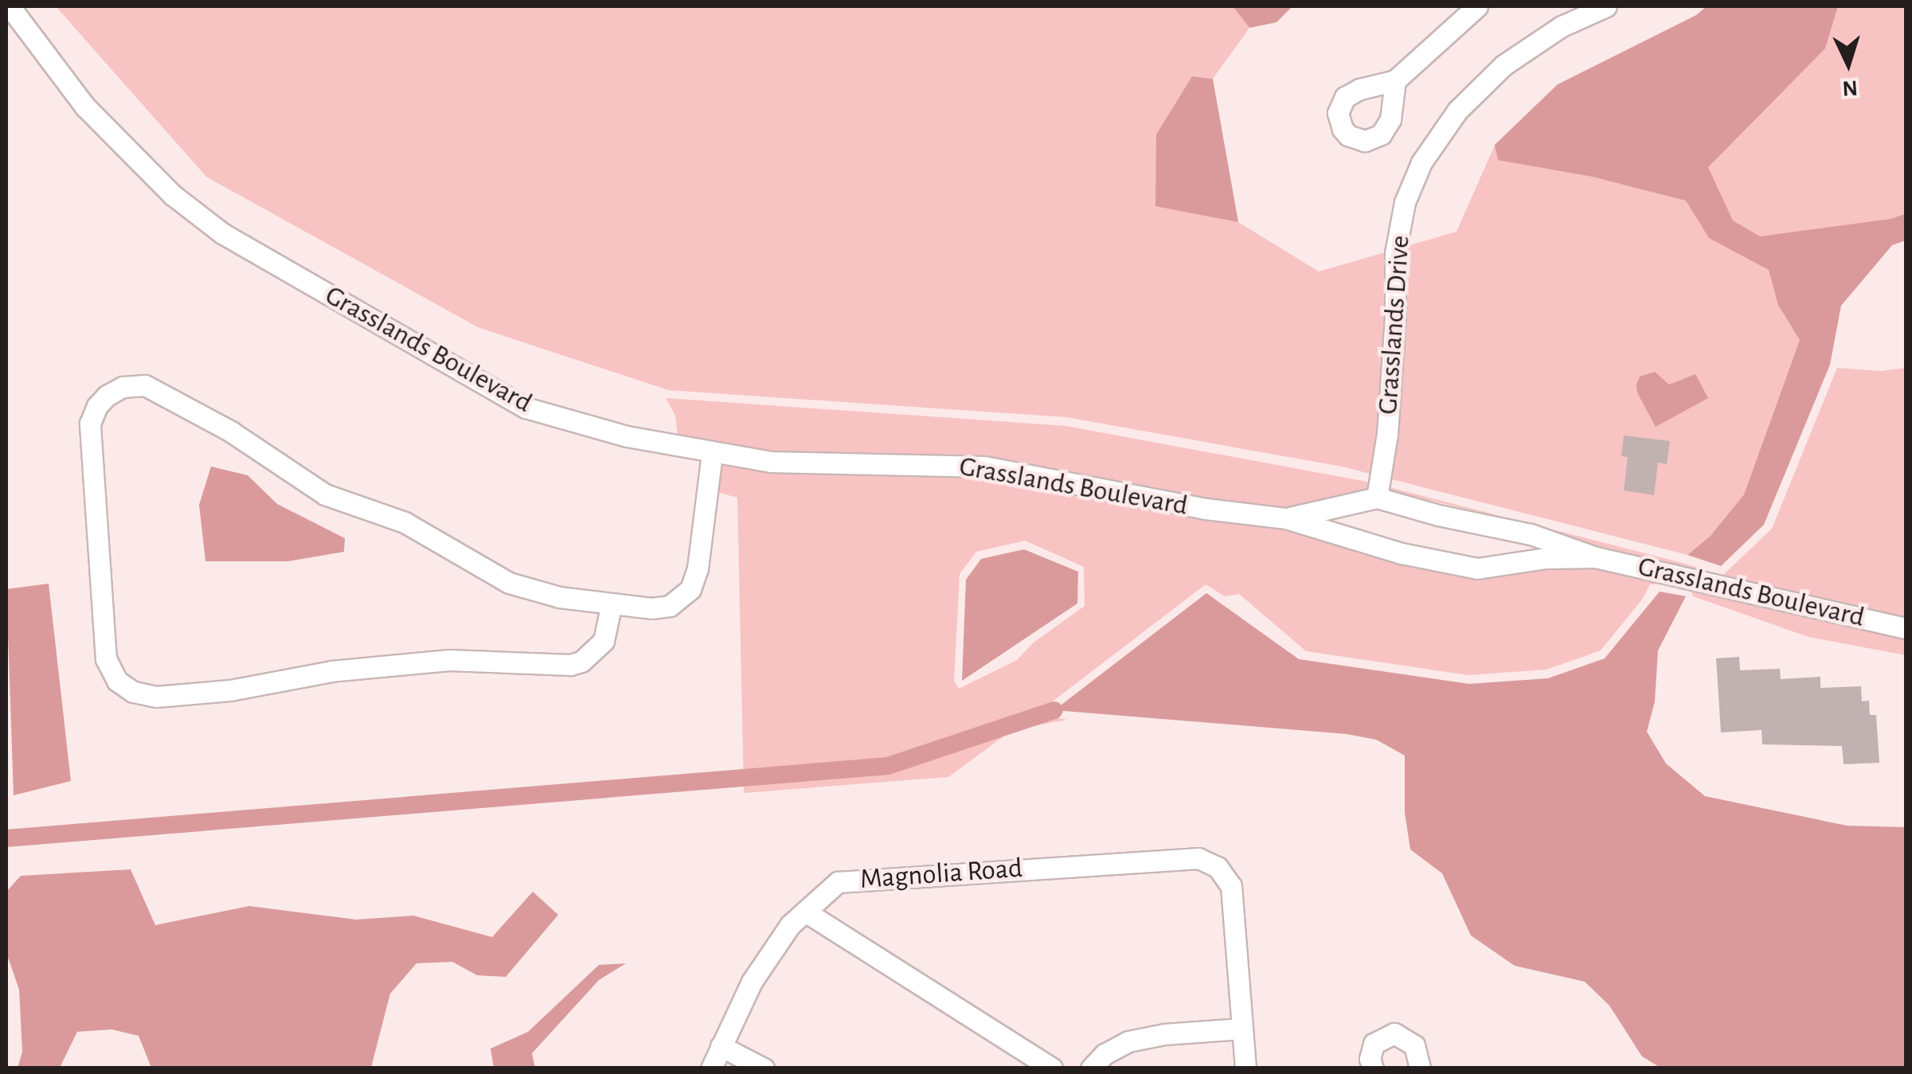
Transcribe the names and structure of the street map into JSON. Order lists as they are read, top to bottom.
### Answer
{
  "streets": {
    "street": ["Grasslands Drive", "Grasslands Boulevard", "Magnolia Road"]
  },
  "crossings": [
    ["Grasslands Drive", "Grasslands Boulevard"]
  ],
  "north": "bottom"
}
